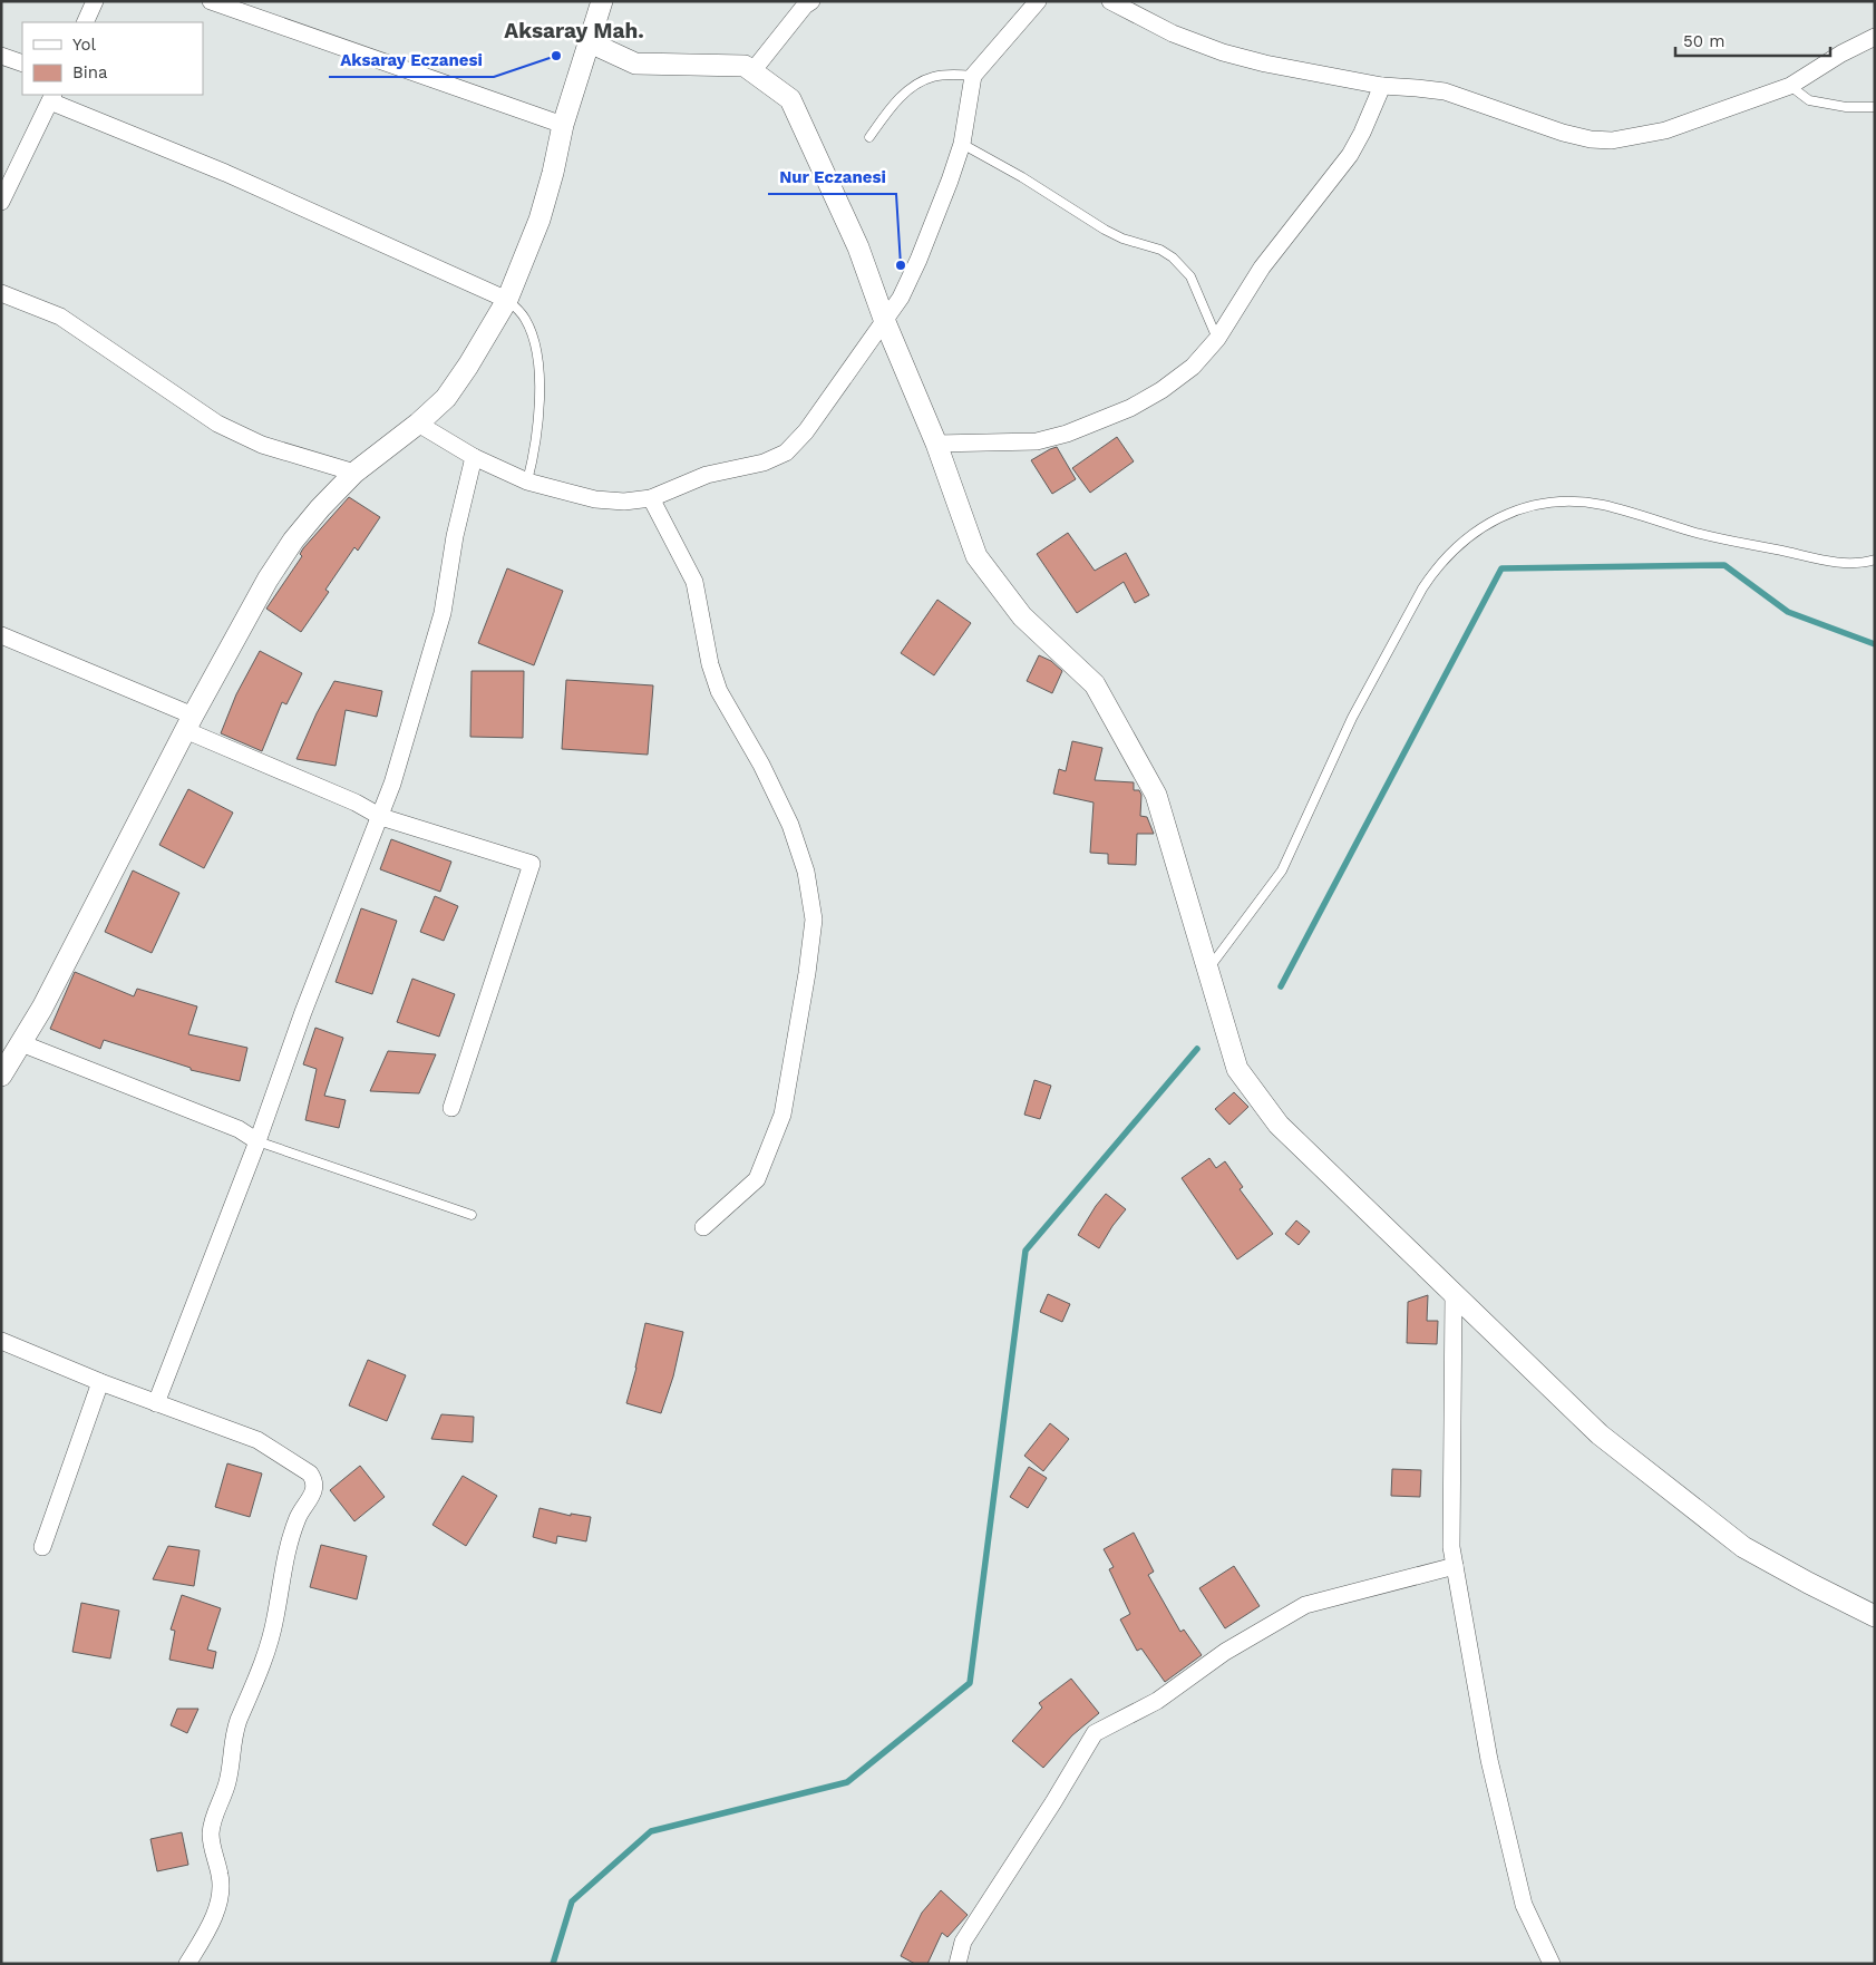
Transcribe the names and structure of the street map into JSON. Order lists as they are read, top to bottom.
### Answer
{
  "districts": ["Aksaray Mah."],
  "places": ["Aksaray Eczanesi", "Nur Eczanesi"],
  "legend": ["Yol", "Bina"],
  "scale_bar": "50 m"
}
